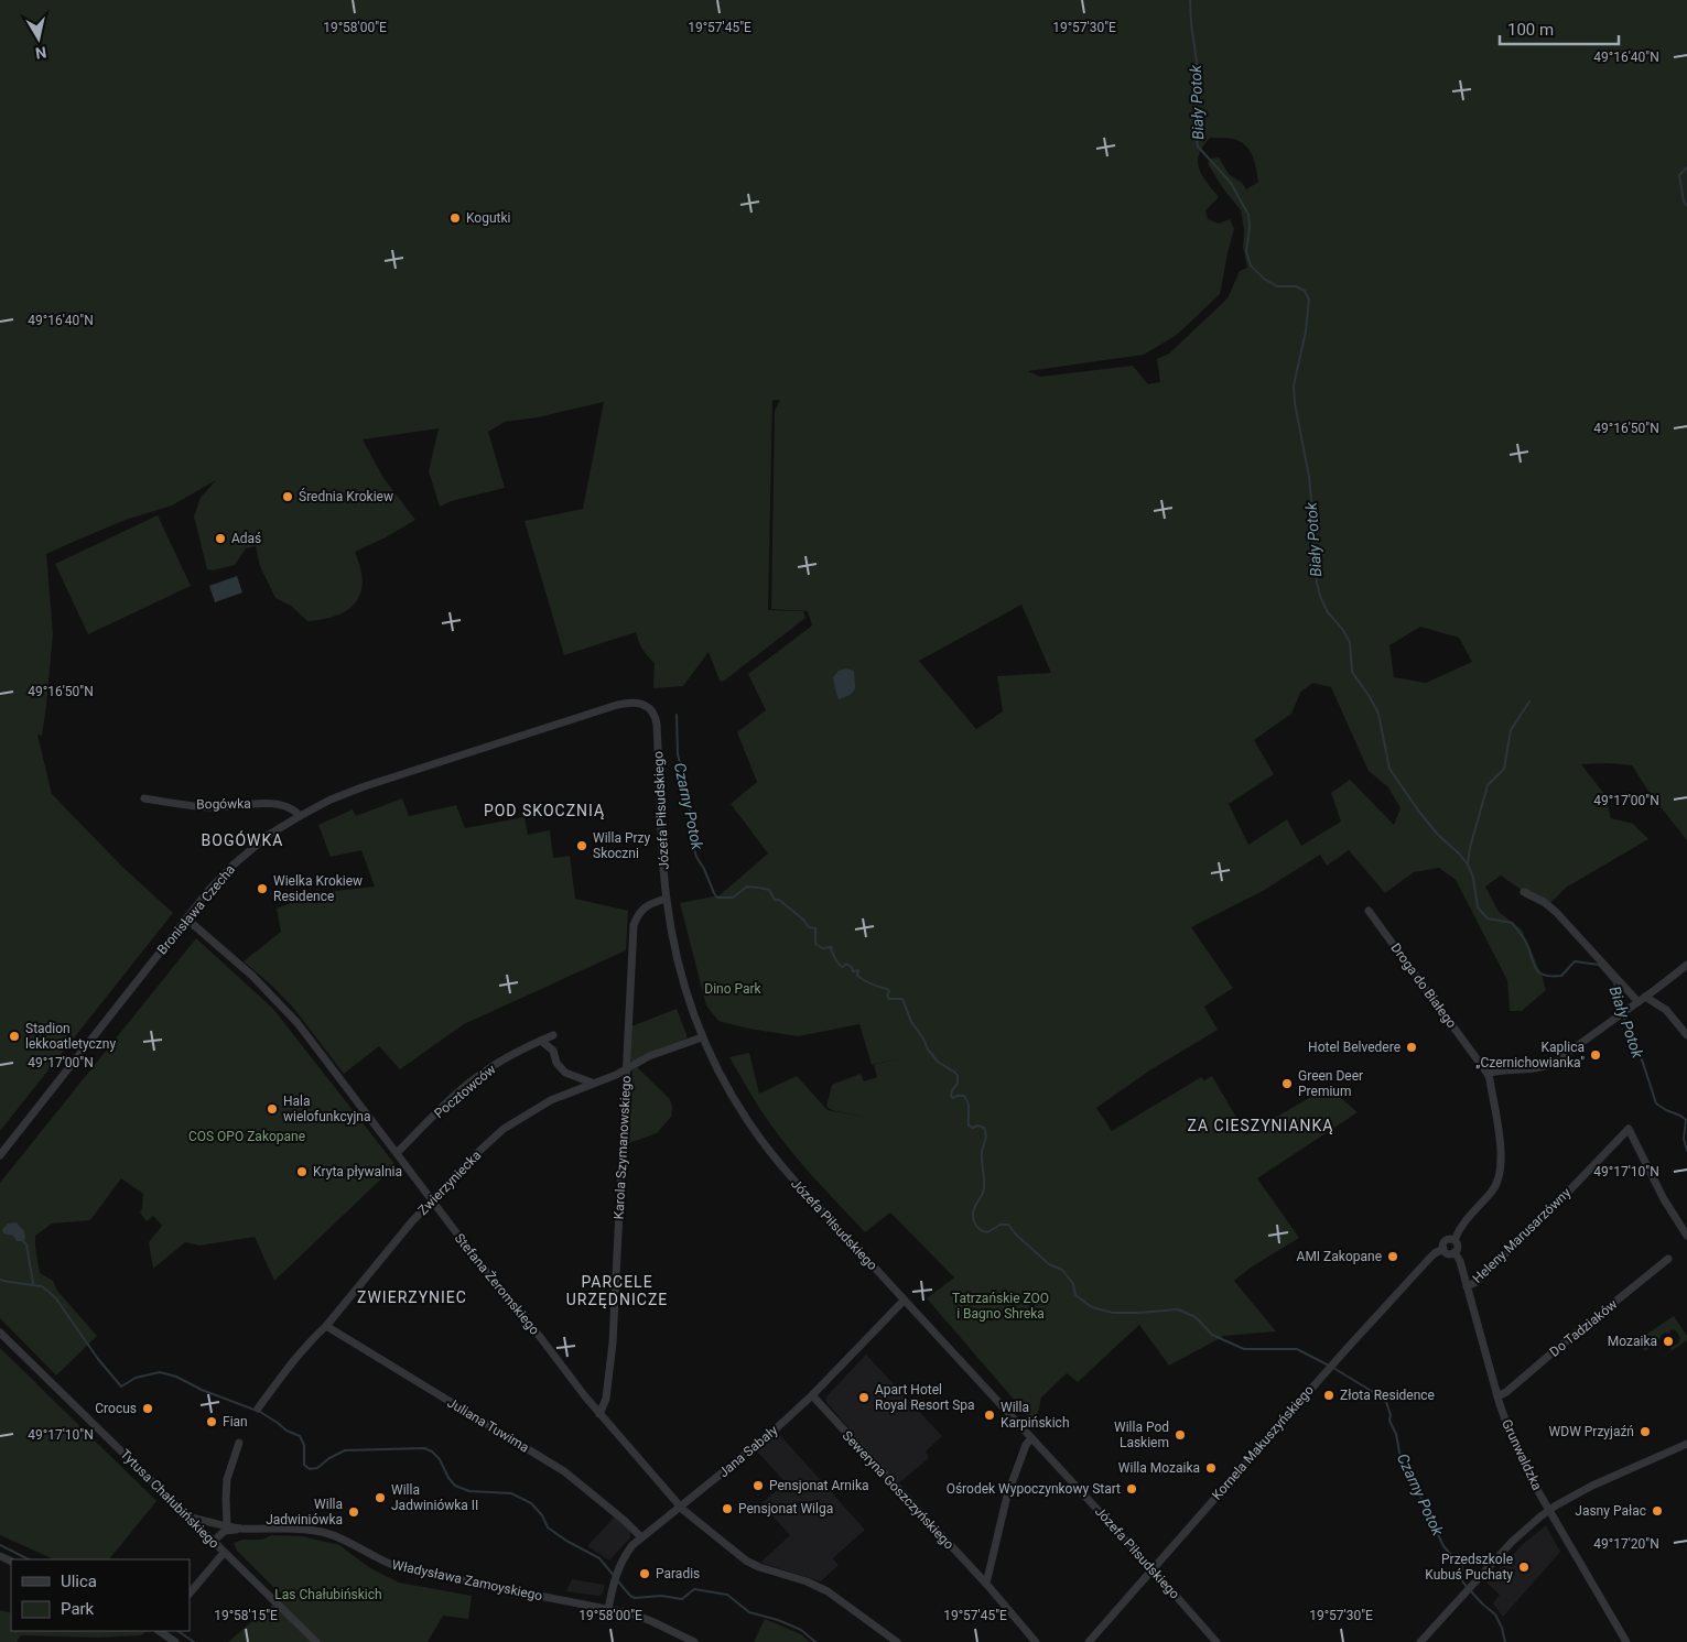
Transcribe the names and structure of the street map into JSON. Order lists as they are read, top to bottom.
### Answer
{
  "streets": {
    "street": [
      "Bogówka",
      "Józefa Piłsudskiego",
      "Bronisława Czecha",
      "Droga do Białego",
      "Pocztowców",
      "Karola Szymanowskiego",
      "Zwierzyniecka",
      "Heleny Marusarzówny",
      "Stefana Żeromskiego",
      "Do Tadziaków",
      "Juliana Tuwima",
      "Kornela Makuszyńskiego",
      "Jana Sabały",
      "Grunwaldzka",
      "Seweryna Goszczyńskiego",
      "Tytusa Chałubińskiego",
      "Władysława Zamoyskiego"
    ]
  },
  "crossings": [
    ["Bogówka", "Bronisława Czecha"],
    ["Józefa Piłsudskiego", "Bronisława Czecha"],
    ["Józefa Piłsudskiego", "Karola Szymanowskiego"],
    ["Józefa Piłsudskiego", "Zwierzyniecka"],
    ["Józefa Piłsudskiego", "Kornela Makuszyńskiego"],
    ["Józefa Piłsudskiego", "Jana Sabały"],
    ["Bronisława Czecha", "Stefana Żeromskiego"],
    ["Droga do Białego", "Kornela Makuszyńskiego"],
    ["Droga do Białego", "Grunwaldzka"],
    ["Pocztowców", "Stefana Żeromskiego"],
    ["Karola Szymanowskiego", "Zwierzyniecka"],
    ["Karola Szymanowskiego", "Stefana Żeromskiego"],
    ["Zwierzyniecka", "Stefana Żeromskiego"],
    ["Zwierzyniecka", "Juliana Tuwima"],
    ["Heleny Marusarzówny", "Grunwaldzka"],
    ["Stefana Żeromskiego", "Jana Sabały"],
    ["Do Tadziaków", "Grunwaldzka"],
    ["Juliana Tuwima", "Jana Sabały"],
    ["Kornela Makuszyńskiego", "Grunwaldzka"],
    ["Jana Sabały", "Seweryna Goszczyńskiego"],
    ["Jana Sabały", "Władysława Zamoyskiego"],
    ["Tytusa Chałubińskiego", "Władysława Zamoyskiego"]
  ],
  "districts": [
    "POD SKOCZNIĄ",
    "BOGÓWKA",
    "ZA CIESZYNIANKĄ",
    "PARCELE URZĘDNICZE",
    "ZWIERZYNIEC"
  ],
  "water": ["Biały Potok", "Czarny Potok"],
  "parks": [
    "Dino Park",
    "COS OPO Zakopane",
    "Tatrzańskie ZOO i Bagno Shreka",
    "Las Chałubińskich"
  ],
  "places": [
    "Kogutki",
    "Średnia Krokiew",
    "Adaś",
    "Willa Przy Skoczni",
    "Wielka Krokiew Residence",
    "Stadion lekkoatletyczny",
    "Hotel Belvedere",
    "Kaplica „Czernichowianka\"",
    "Green Deer Premium",
    "Hala wielofunkcyjna",
    "Kryta pływalnia",
    "AMI Zakopane",
    "Mozaika",
    "Złota Residence",
    "Apart Hotel Royal Resort Spa",
    "Crocus",
    "Willa Karpińskich",
    "Fian",
    "WDW Przyjaźń",
    "Willa Pod Laskiem",
    "Willa Mozaika",
    "Pensjonat Arnika",
    "Ośrodek Wypoczynkowy Start",
    "Willa Jadwiniówka II",
    "Pensjonat Wilga",
    "Jasny Pałac",
    "Willa Jadwiniówka",
    "Przedszkole Kubuś Puchaty",
    "Paradis"
  ],
  "legend": ["Ulica", "Park"],
  "scale_bar": "100 m",
  "north": "bottom",
  "coordinates": [
    "19°58'00\"E",
    "19°57'45\"E",
    "19°57'30\"E",
    "49°16'40\"N",
    "49°16'50\"N",
    "49°17'00\"N",
    "49°17'10\"N",
    "49°17'20\"N",
    "19°58'15\"E"
  ]
}
